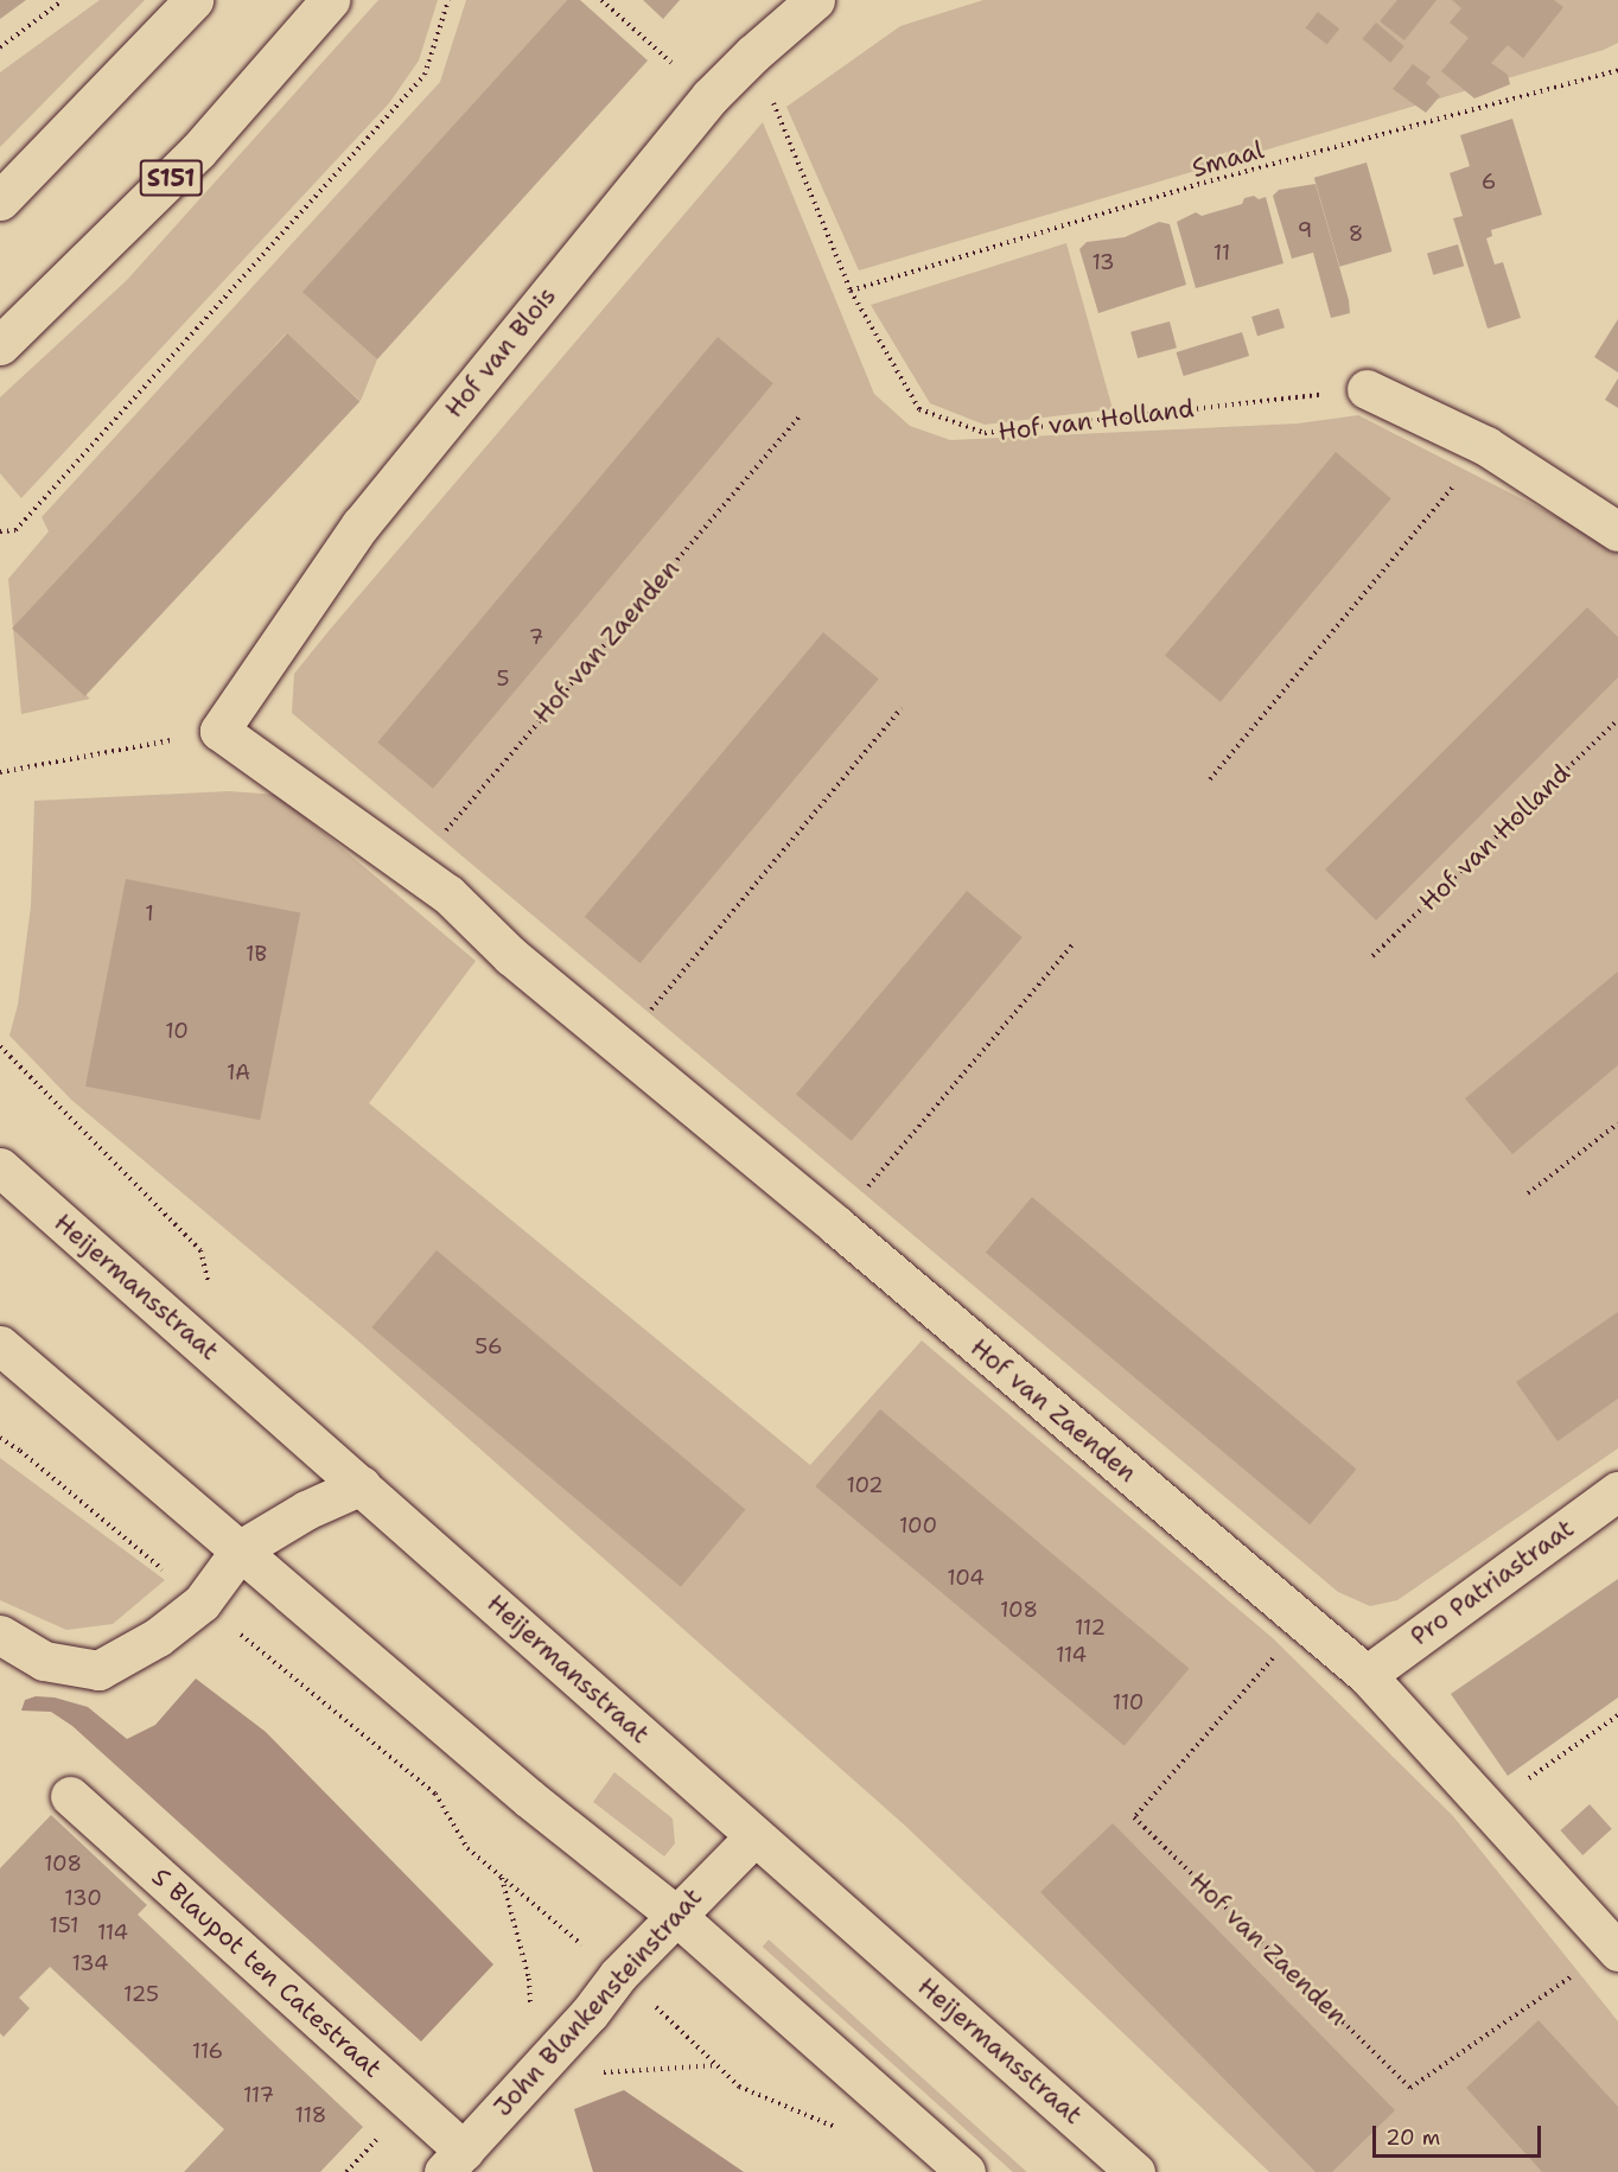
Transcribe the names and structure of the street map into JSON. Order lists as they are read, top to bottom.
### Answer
{
  "streets": {
    "street": [
      "S151",
      "Hof van Blois",
      "Hof van Zaenden",
      "Heijermansstraat",
      "Pro Patriastraat",
      "S Blaupot ten Catestraat",
      "John Blankensteinstraat"
    ],
    "path": ["Smaal", "Hof van Holland"]
  },
  "crossings": [
    ["Smaal", "Hof van Holland"],
    ["Hof van Blois", "Hof van Holland"],
    ["Hof van Blois", "Hof van Zaenden"],
    ["Hof van Zaenden", "Pro Patriastraat"],
    ["Heijermansstraat", "John Blankensteinstraat"],
    ["S Blaupot ten Catestraat", "John Blankensteinstraat"]
  ],
  "house_numbers": [
    "6",
    "9",
    "8",
    "11",
    "13",
    "7",
    "5",
    "1",
    "1B",
    "10",
    "1A",
    "56",
    "102",
    "100",
    "104",
    "108",
    "112",
    "114",
    "110",
    "108",
    "130",
    "151",
    "114",
    "134",
    "125",
    "116",
    "117",
    "118"
  ],
  "scale_bar": "20 m"
}
